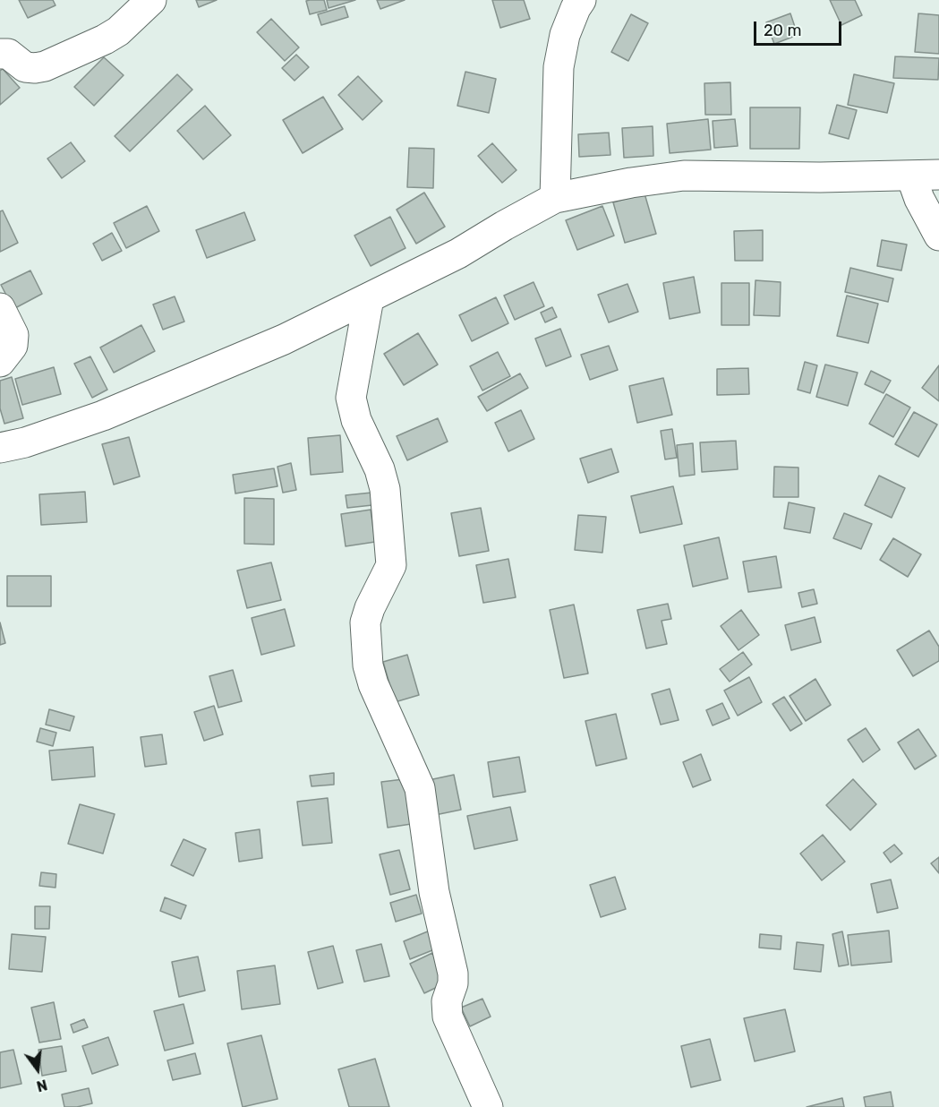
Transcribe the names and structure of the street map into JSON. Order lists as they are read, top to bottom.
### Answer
{
  "scale_bar": "20 m",
  "north": "bottom"
}
